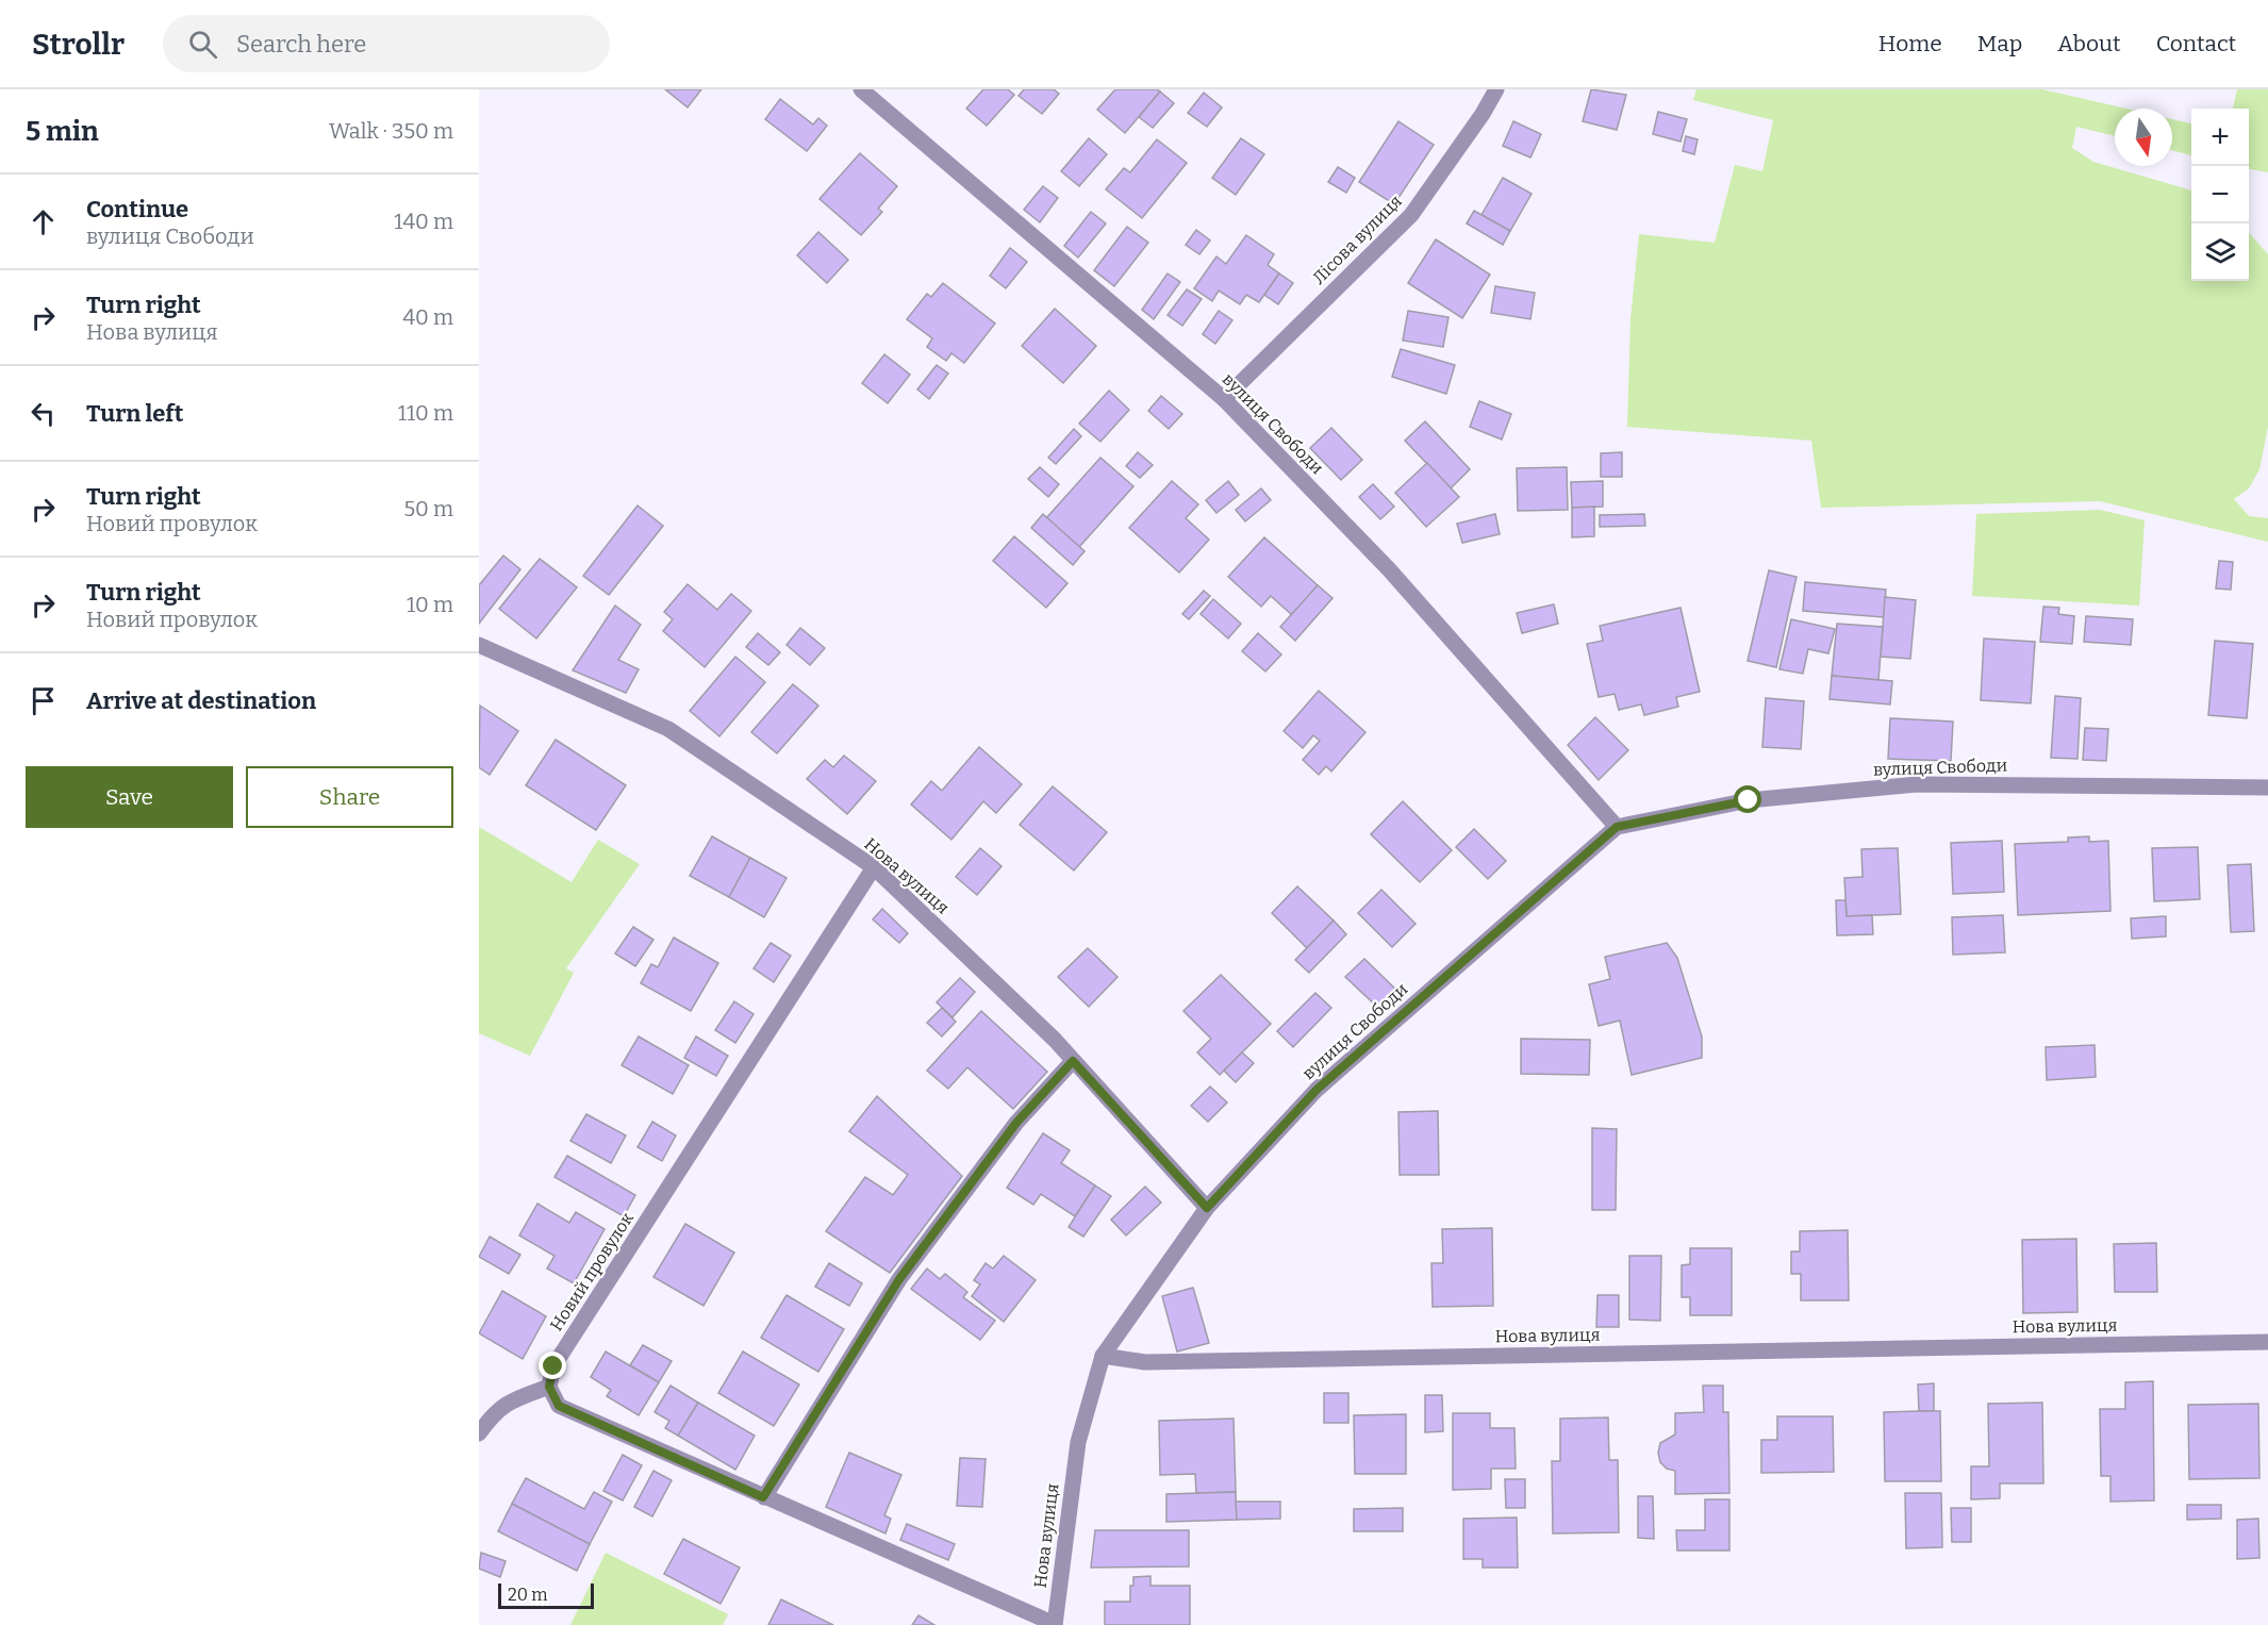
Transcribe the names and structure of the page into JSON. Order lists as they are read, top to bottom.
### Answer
{
  "streets": {
    "street": [
      "Лісова вулиця",
      "вулиця Свободи",
      "Нова вулиця",
      "Новий провулок"
    ]
  },
  "crossings": [
    ["Лісова вулиця", "вулиця Свободи"],
    ["вулиця Свободи", "Нова вулиця"],
    ["Нова вулиця", "Новий провулок"]
  ],
  "scale_bar": "20 m",
  "north": "bottom",
  "page": {
    "header": "Strollr",
    "search": "Search here",
    "nav": [
      "Home",
      "Map",
      "About",
      "Contact"
    ],
    "heading": ["5 min", "Walk · 350 m"],
    "map_buttons": ["+", "−"],
    "list": [
      ["Continue", "вулиця Свободи", "140 m"],
      ["Turn right", "Нова вулиця", "40 m"],
      ["Turn left", "110 m"],
      ["Turn right", "Новий провулок", "50 m"],
      ["Turn right", "Новий провулок", "10 m"],
      "Arrive at destination"
    ],
    "buttons": ["Save", "Share"],
    "scale": "20 m"
  }
}
